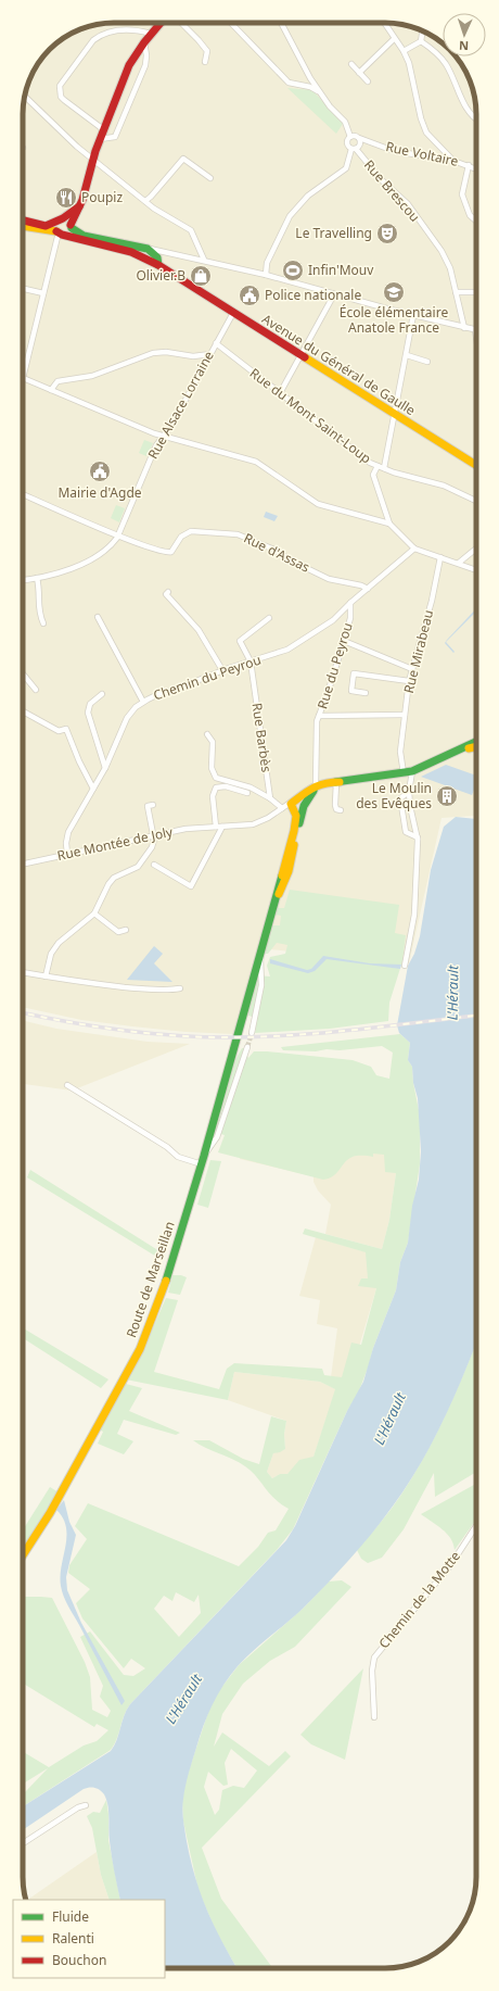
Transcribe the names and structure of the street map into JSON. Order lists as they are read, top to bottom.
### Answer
{
  "streets": {
    "main road": ["Avenue du Général de Gaulle", "Route de Marseillan"],
    "street": [
      "Rue Voltaire",
      "Rue Brescou",
      "Rue Alsace Lorraine",
      "Rue du Mont Saint-Loup",
      "Rue d'Assas",
      "Rue Mirabeau",
      "Rue du Peyrou",
      "Chemin du Peyrou",
      "Rue Barbès",
      "Rue Montée de Joly",
      "Chemin de la Motte"
    ]
  },
  "crossings": [
    ["Rue Voltaire", "Rue Brescou"],
    ["Avenue du Général de Gaulle", "Rue Alsace Lorraine"],
    ["Rue Alsace Lorraine", "Rue du Mont Saint-Loup"],
    ["Rue Alsace Lorraine", "Rue d'Assas"],
    ["Rue du Peyrou", "Chemin du Peyrou"],
    ["Chemin du Peyrou", "Rue Barbès"],
    ["Chemin du Peyrou", "Rue Montée de Joly"],
    ["Rue Montée de Joly", "Route de Marseillan"]
  ],
  "water": ["L'Hérault"],
  "places": {
    "restaurant": ["Poupiz"],
    "theatre": ["Le Travelling"],
    "sports": ["Infin'Mouv"],
    "shop": ["Olivier.B"],
    "school or university": ["École élémentaire Anatole France"],
    "public building": ["Police nationale", "Mairie d'Agde"],
    "building": ["Le Moulin des Evêques"]
  },
  "legend": ["Fluide", "Ralenti", "Bouchon"],
  "north": "bottom"
}
